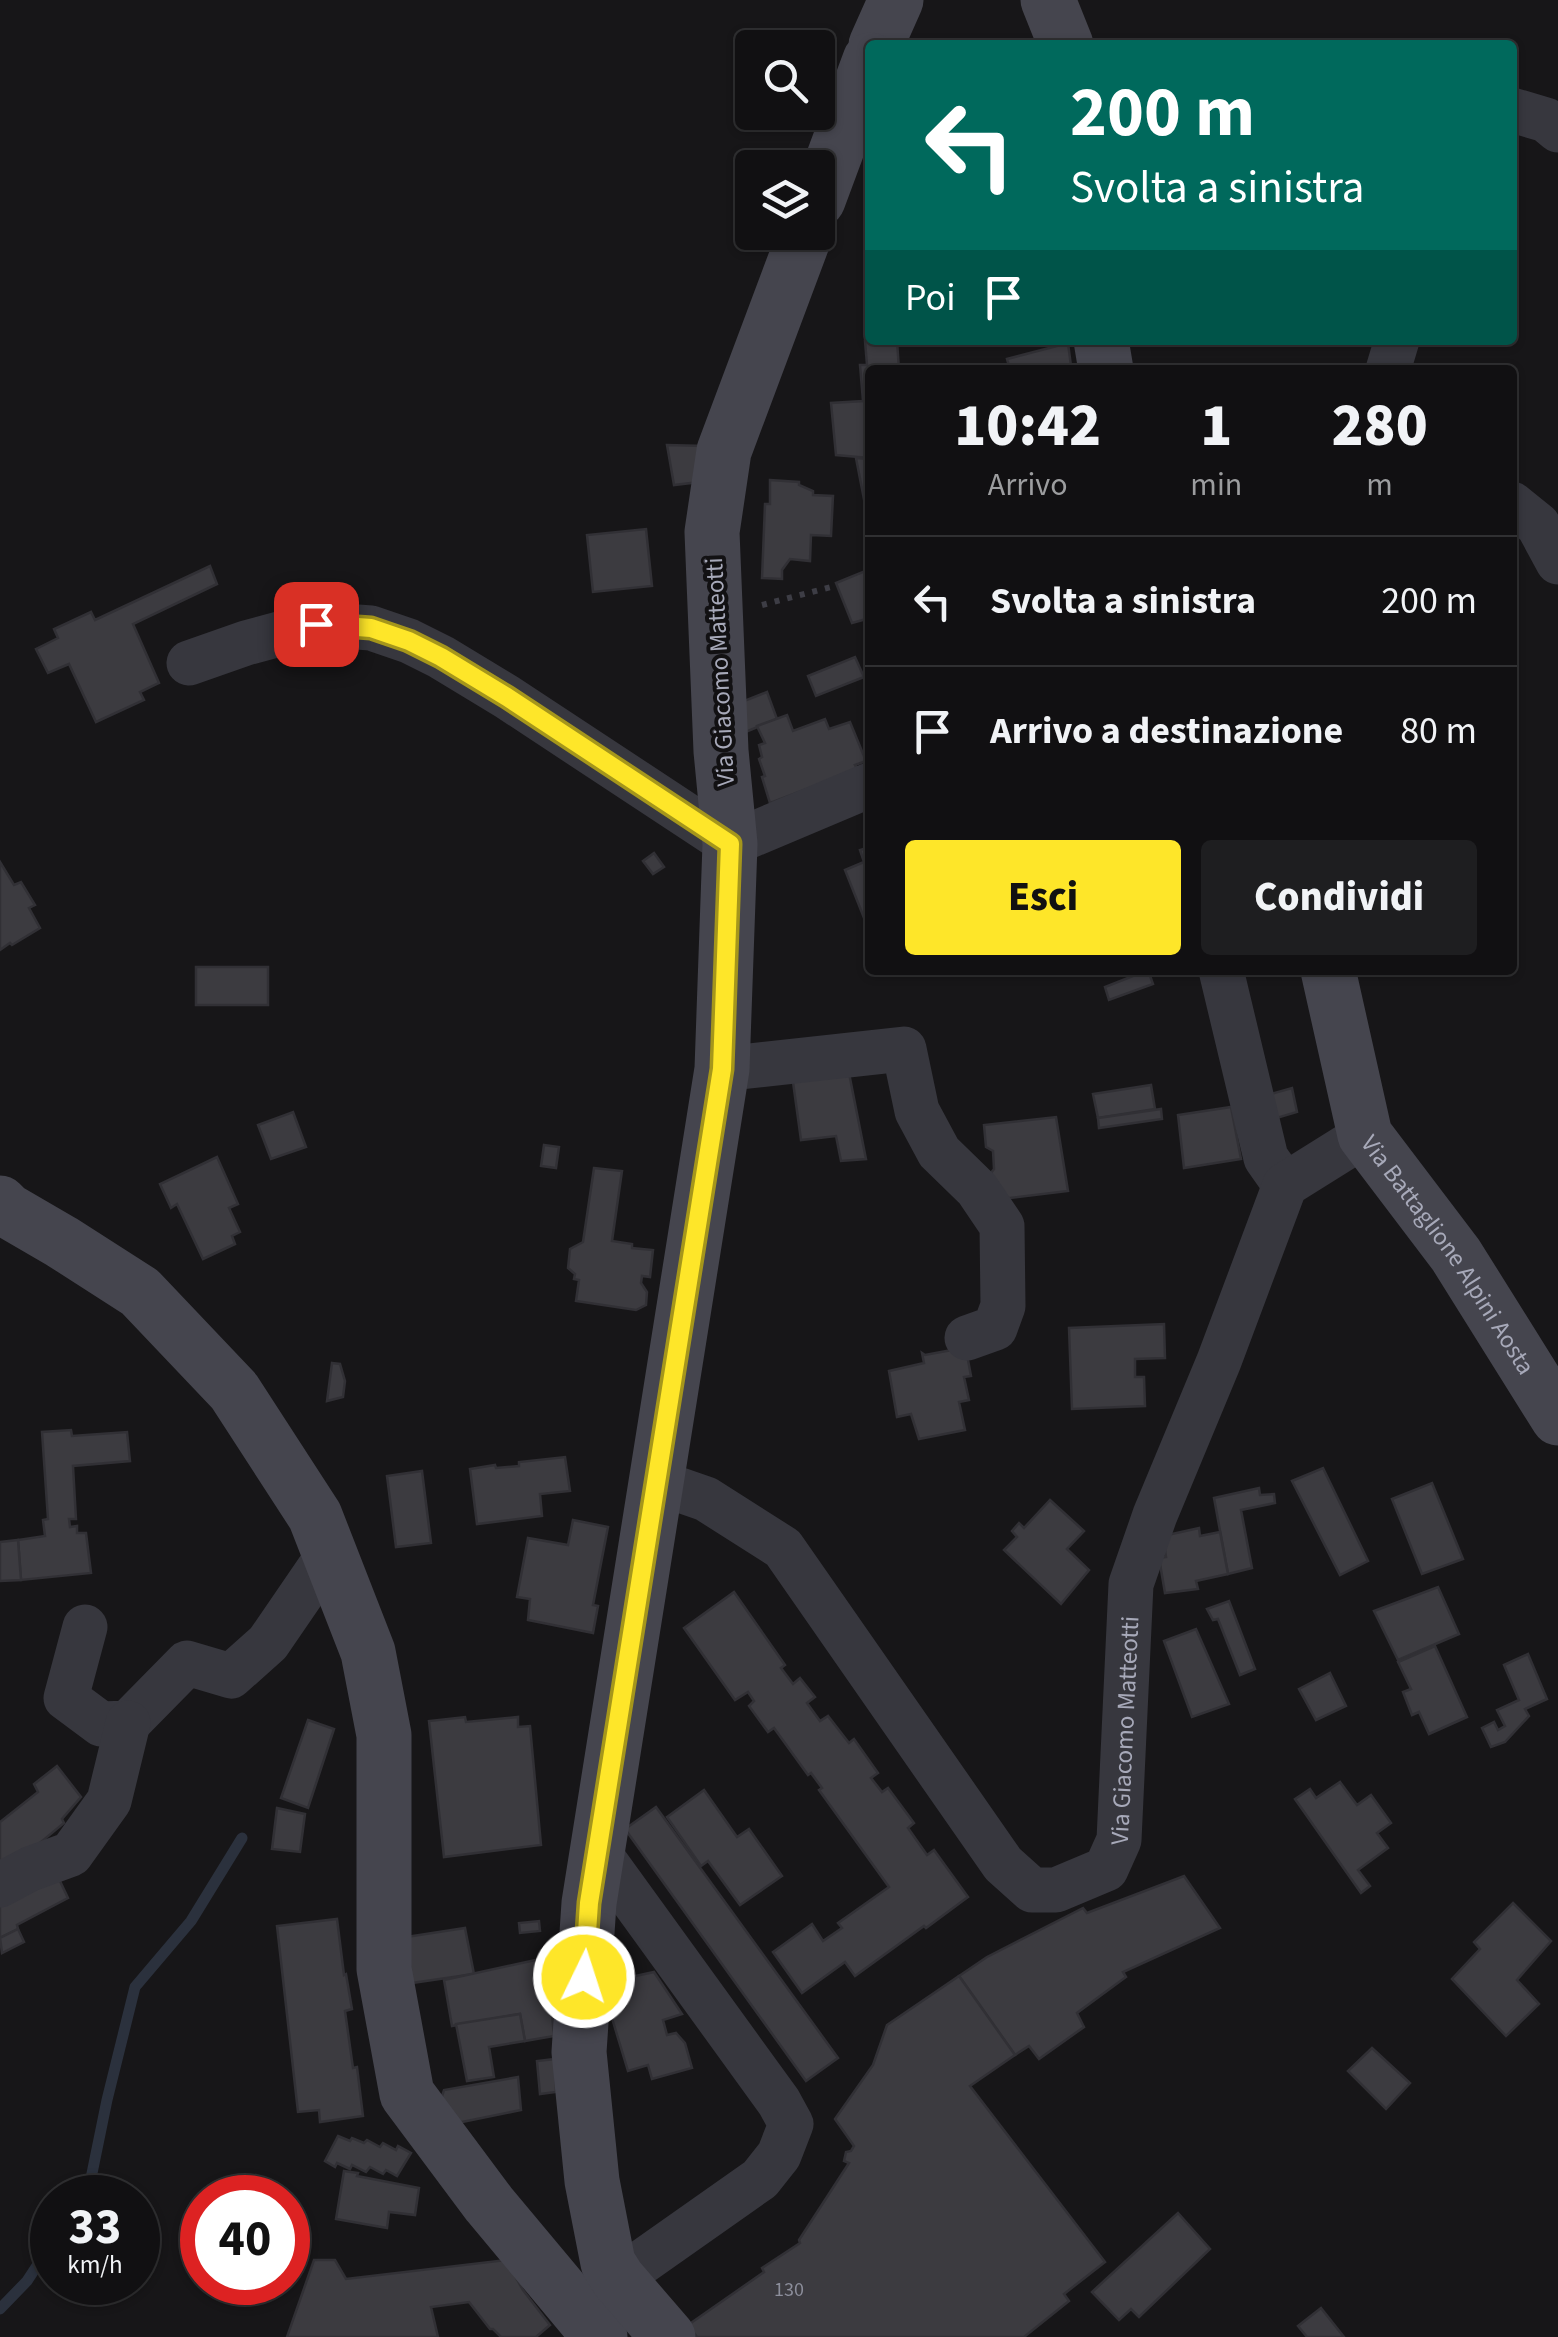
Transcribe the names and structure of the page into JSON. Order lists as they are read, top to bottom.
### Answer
{
  "streets": {
    "street": ["Via Giacomo Matteotti", "Via Battaglione Alpini Aosta"]
  },
  "house_numbers": ["130"],
  "page": {
    "turn": ["200 m", "Svolta a sinistra"],
    "then": "Poi",
    "eta": [
      "10:42",
      "Arrivo",
      "1",
      "min",
      "280",
      "m"
    ],
    "list": [
      {
        "name": "Svolta a sinistra",
        "value": "200 m"
      },
      {
        "name": "Arrivo a destinazione",
        "value": "80 m"
      }
    ],
    "buttons": ["Esci", "Condividi"],
    "speed": "33 km/h",
    "limit": "40"
  }
}
